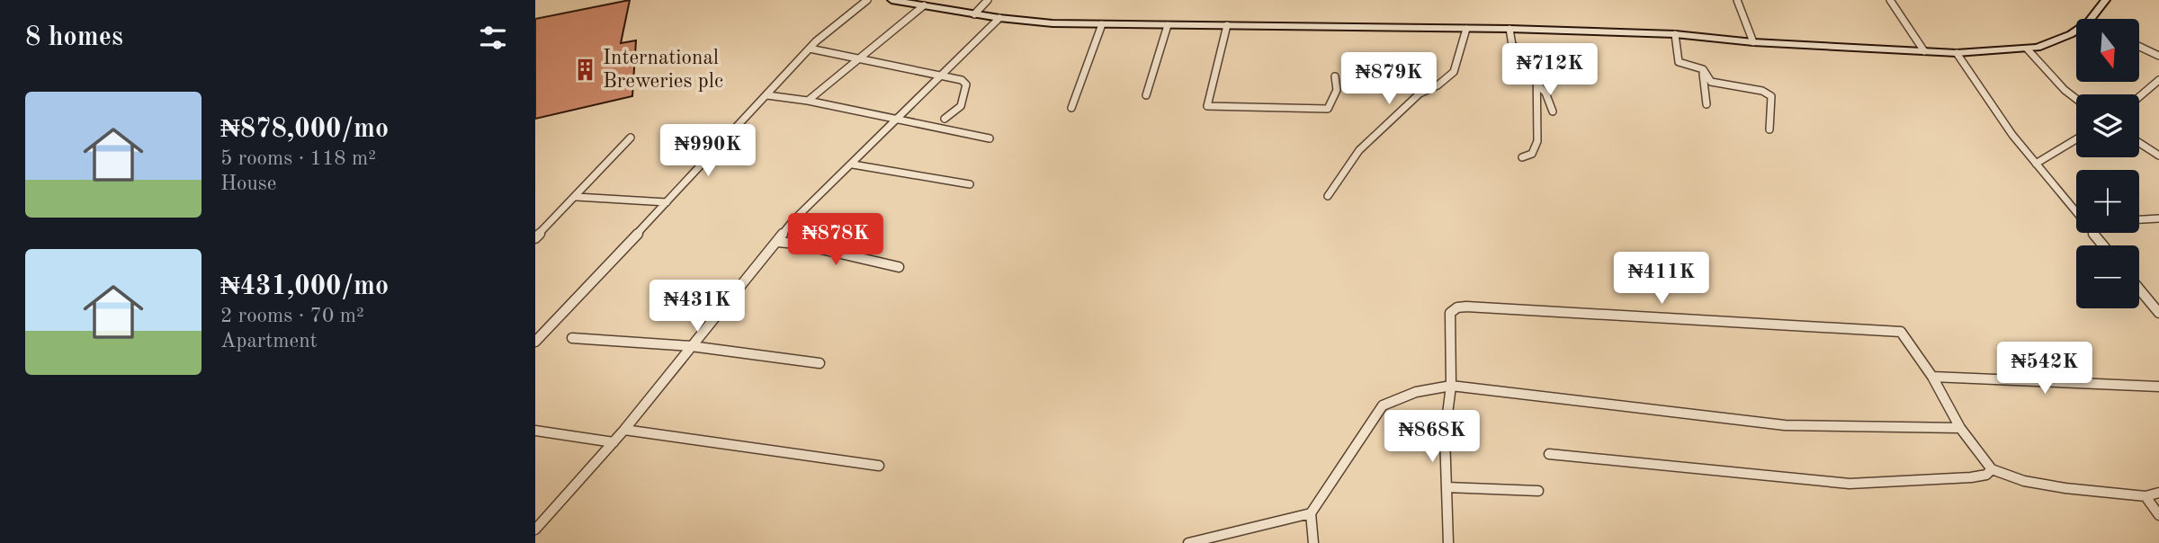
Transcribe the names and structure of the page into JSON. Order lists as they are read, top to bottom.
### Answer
{
  "places": {
    "building": ["International Breweries plc"]
  },
  "north": "bottom",
  "page": {
    "heading": "8 homes",
    "map_buttons": ["+", "−"],
    "price": [
      "₦712K",
      "₦879K",
      "₦990K",
      "₦878K",
      "₦411K",
      "₦431K",
      "₦542K",
      "₦868K"
    ],
    "list": [
      {
        "name": "₦878,000/mo",
        "note": "5 rooms · 118 m² · House"
      },
      {
        "name": "₦431,000/mo",
        "note": "2 rooms · 70 m² · Apartment"
      }
    ]
  }
}
